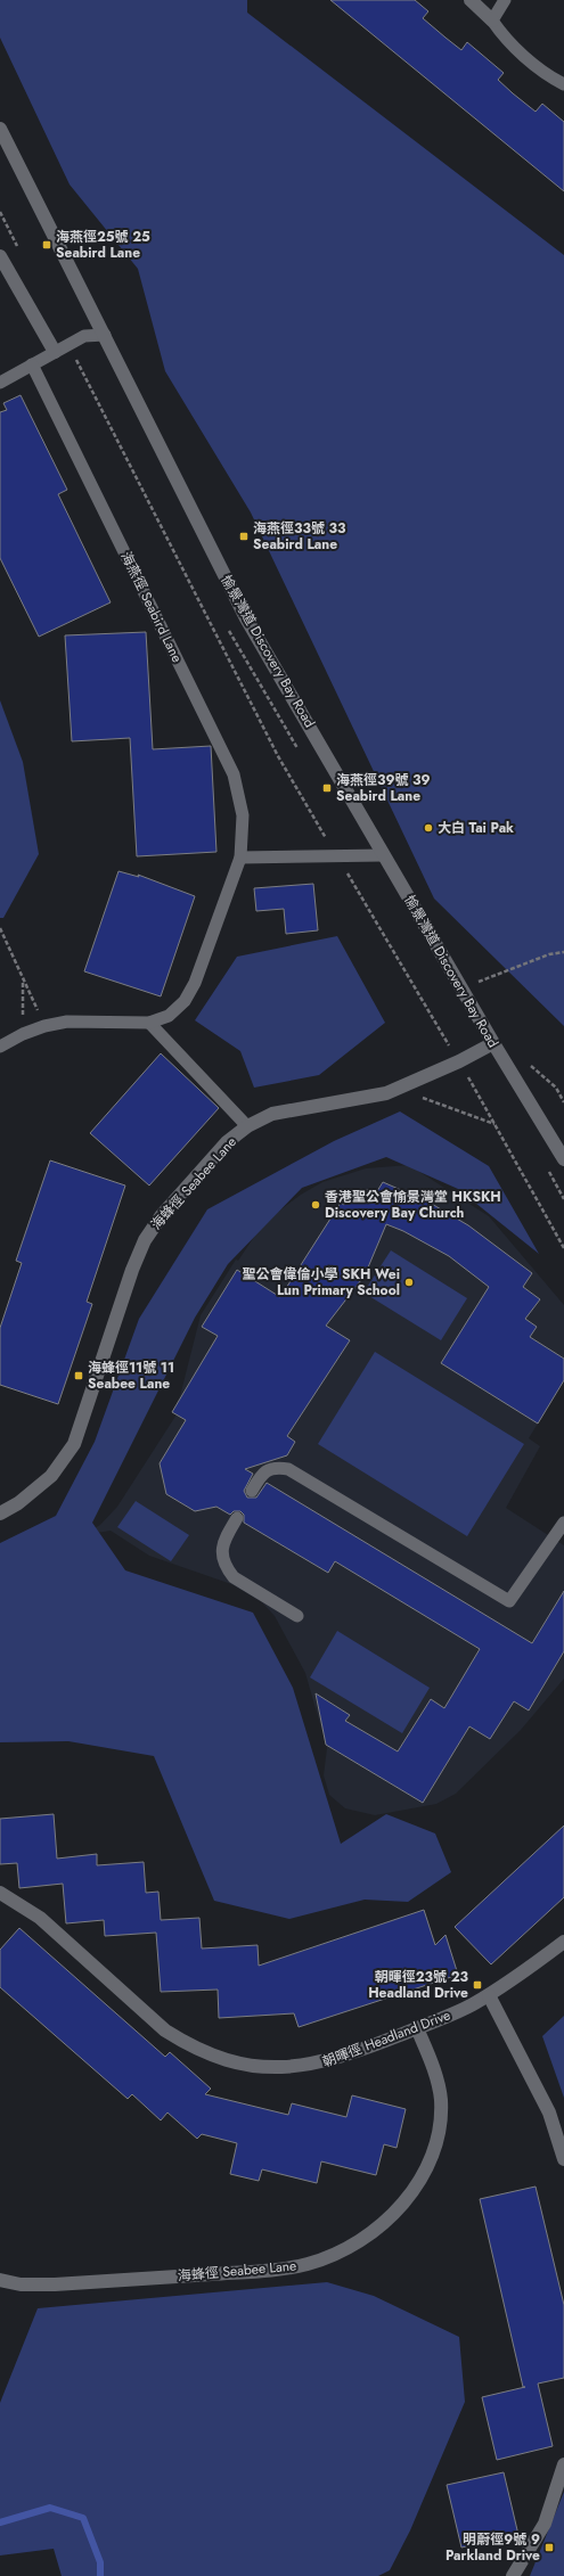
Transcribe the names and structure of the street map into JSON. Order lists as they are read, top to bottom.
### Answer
{
  "streets": {
    "street": ["愉景灣道 Discovery Bay Road", "海蜂徑 Seabee Lane", "朝暉徑 Headland Drive"],
    "lane": ["海燕徑 Seabird Lane"]
  },
  "crossings": [
    ["愉景灣道 Discovery Bay Road", "海蜂徑 Seabee Lane"],
    ["海蜂徑 Seabee Lane", "朝暉徑 Headland Drive"]
  ],
  "places": {
    "transit": [
      "海燕徑25號 25 Seabird Lane",
      "海燕徑33號 33 Seabird Lane",
      "海燕徑39號 39 Seabird Lane",
      "海蜂徑11號 11 Seabee Lane",
      "朝暉徑23號 23 Headland Drive",
      "明蔚徑9號 9 Parkland Drive"
    ],
    "other": ["大白 Tai Pak", "香港聖公會愉景灣堂 HKSKH Discovery Bay Church", "聖公會偉倫小學 SKH Wei Lun Primary School"]
  }
}
